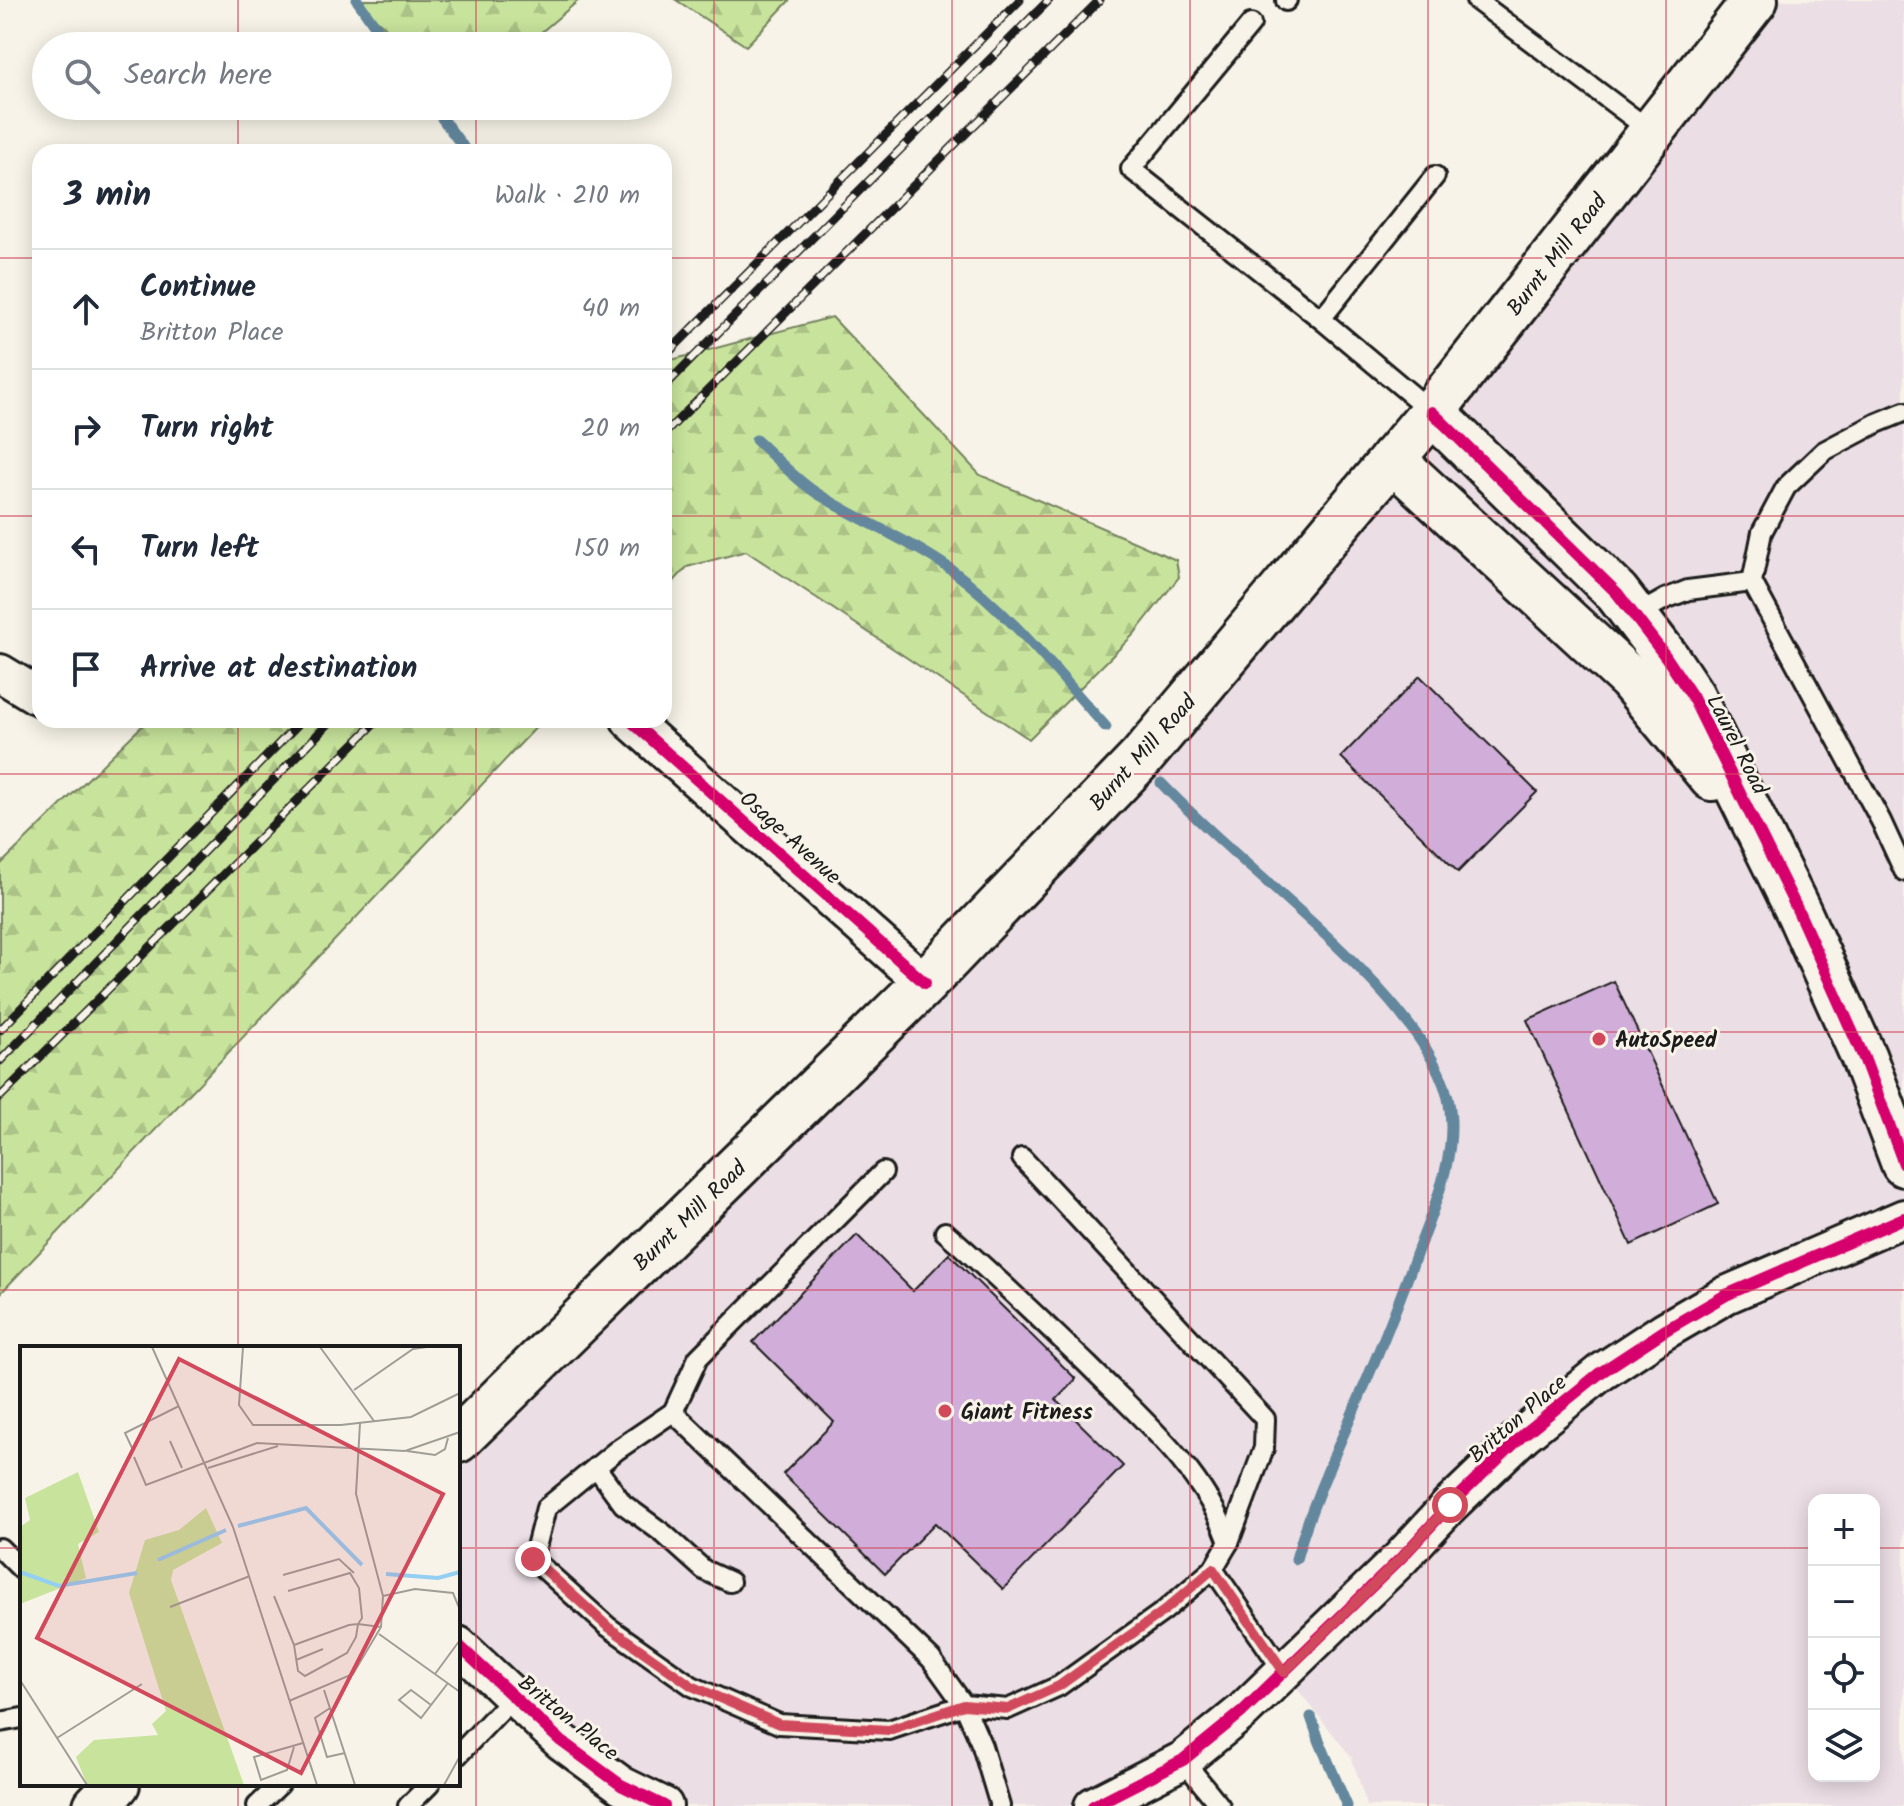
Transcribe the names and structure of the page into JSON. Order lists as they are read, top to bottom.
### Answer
{
  "streets": {
    "main road": ["Burnt Mill Road", "Laurel Road"],
    "street": ["Osage Avenue", "Britton Place"]
  },
  "crossings": [
    ["Burnt Mill Road", "Laurel Road"],
    ["Burnt Mill Road", "Osage Avenue"]
  ],
  "places": ["AutoSpeed", "Giant Fitness"],
  "page": {
    "search": "Search here",
    "heading": ["3 min", "Walk · 210 m"],
    "list": [
      ["Continue", "Britton Place", "40 m"],
      ["Turn right", "20 m"],
      ["Turn left", "150 m"],
      "Arrive at destination"
    ],
    "map_buttons": ["+", "−"]
  }
}
